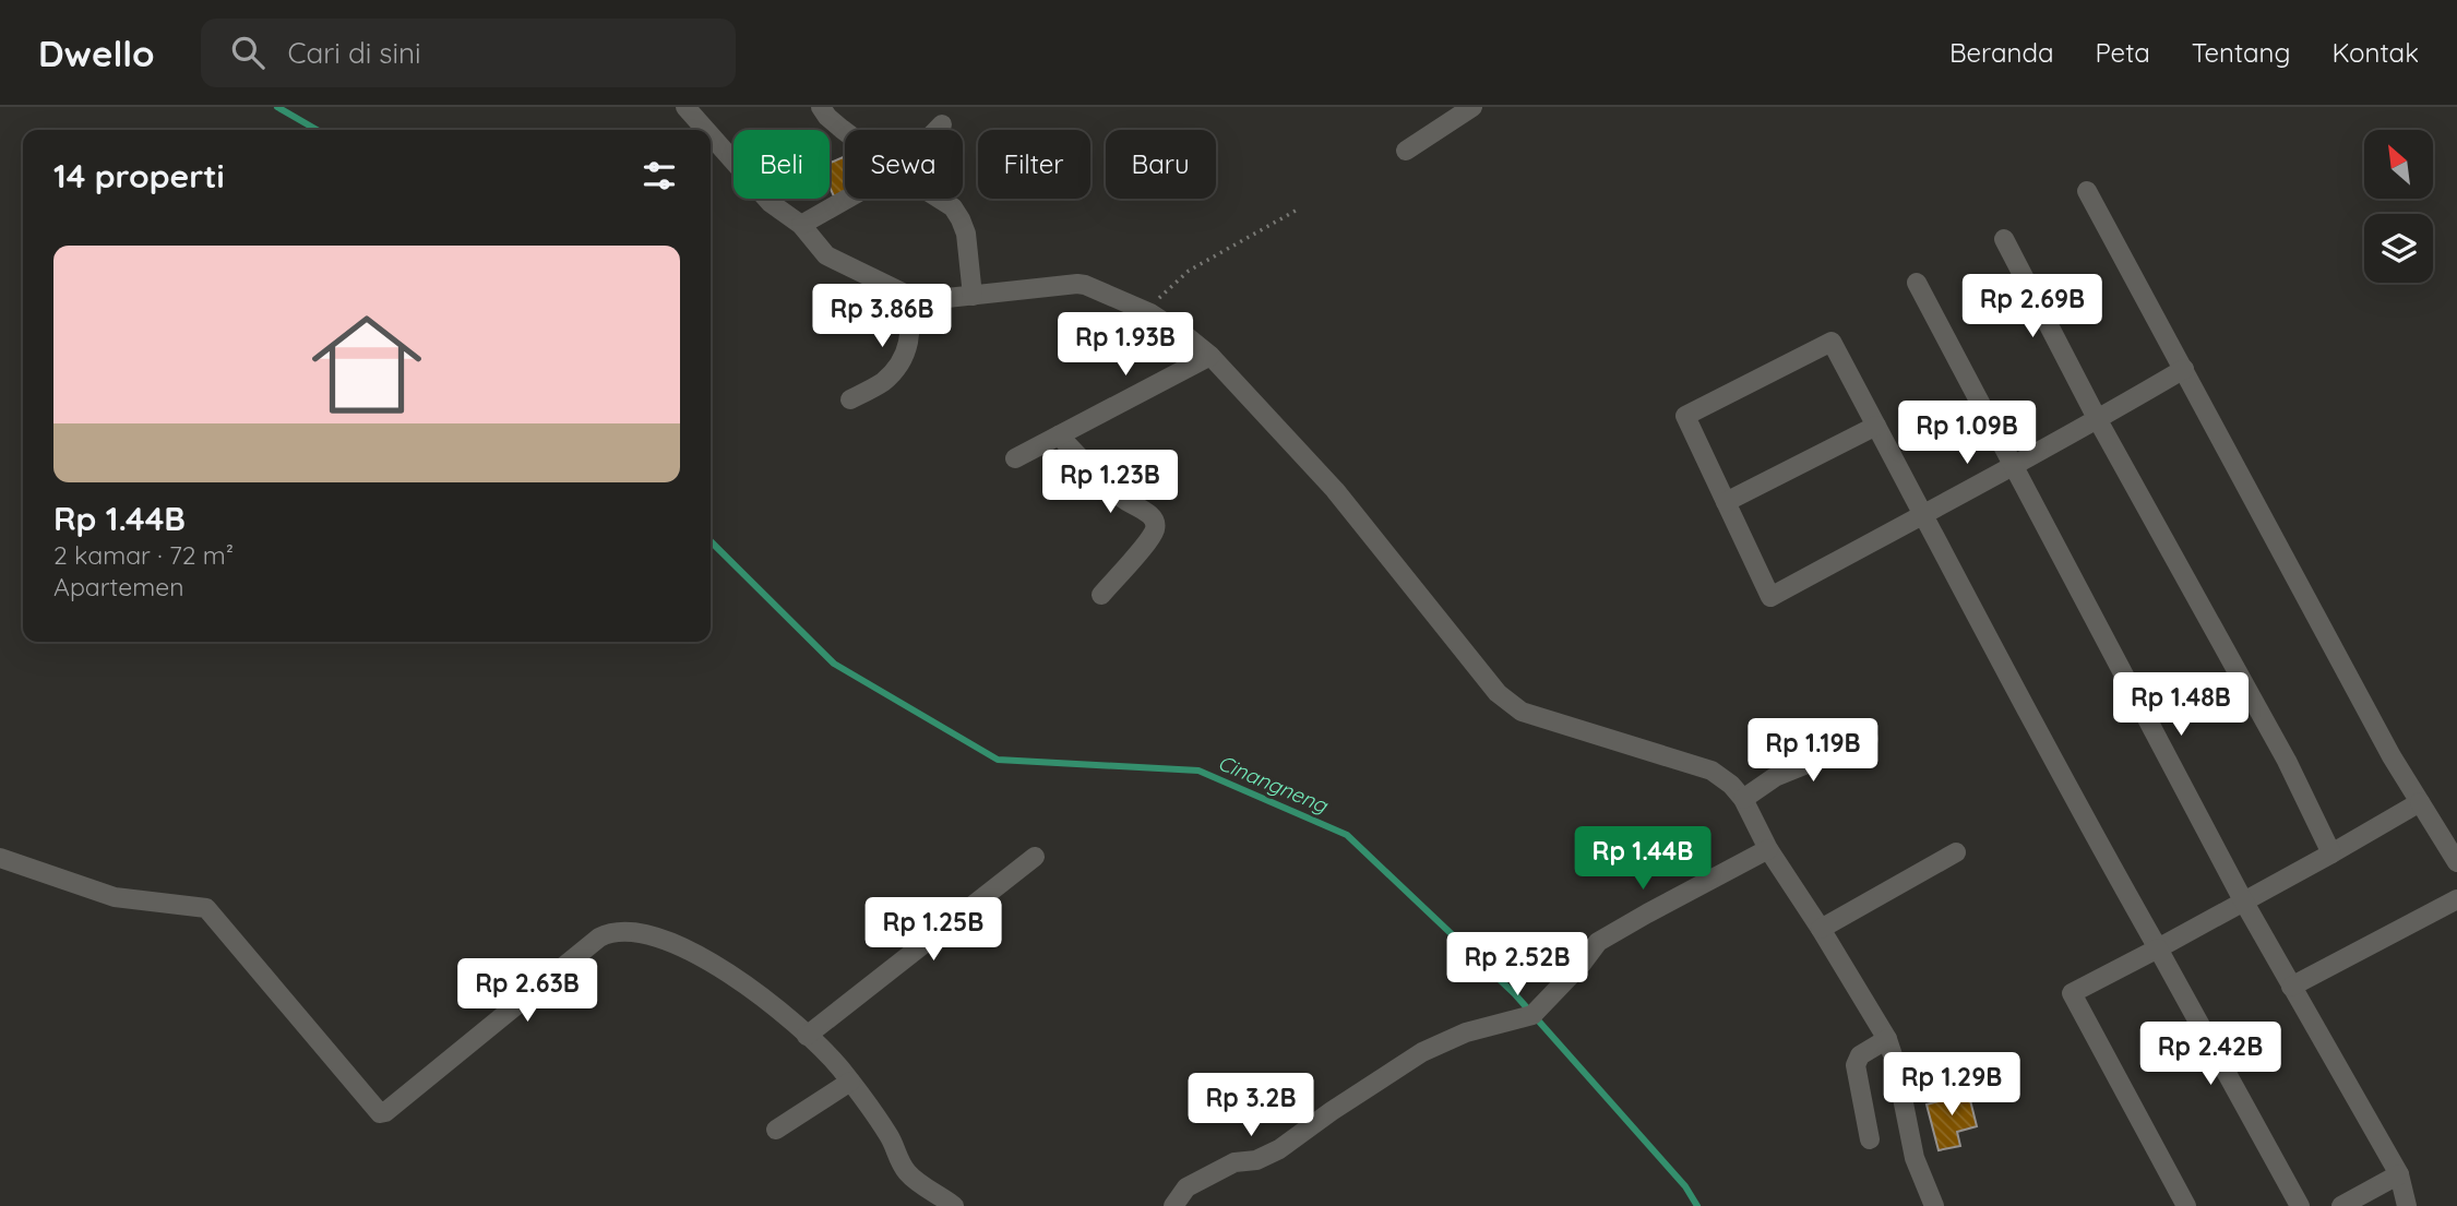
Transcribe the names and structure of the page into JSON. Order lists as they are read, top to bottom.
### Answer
{
  "water": ["Cinangneng"],
  "north": "top left",
  "page": {
    "header": "Dwello",
    "search": "Cari di sini",
    "nav": [
      "Beranda",
      "Peta",
      "Tentang",
      "Kontak"
    ],
    "chip": [
      "Beli",
      "Sewa",
      "Filter",
      "Baru"
    ],
    "heading": "14 properti",
    "list": [
      {
        "name": "Rp 1.44B",
        "note": "2 kamar · 72 m² · Apartemen"
      }
    ],
    "price": [
      "Rp 2.69B",
      "Rp 3.86B",
      "Rp 1.93B",
      "Rp 1.09B",
      "Rp 1.23B",
      "Rp 1.48B",
      "Rp 1.19B",
      "Rp 1.44B",
      "Rp 1.25B",
      "Rp 2.52B",
      "Rp 2.63B",
      "Rp 2.42B",
      "Rp 1.29B",
      "Rp 3.2B"
    ]
  }
}
